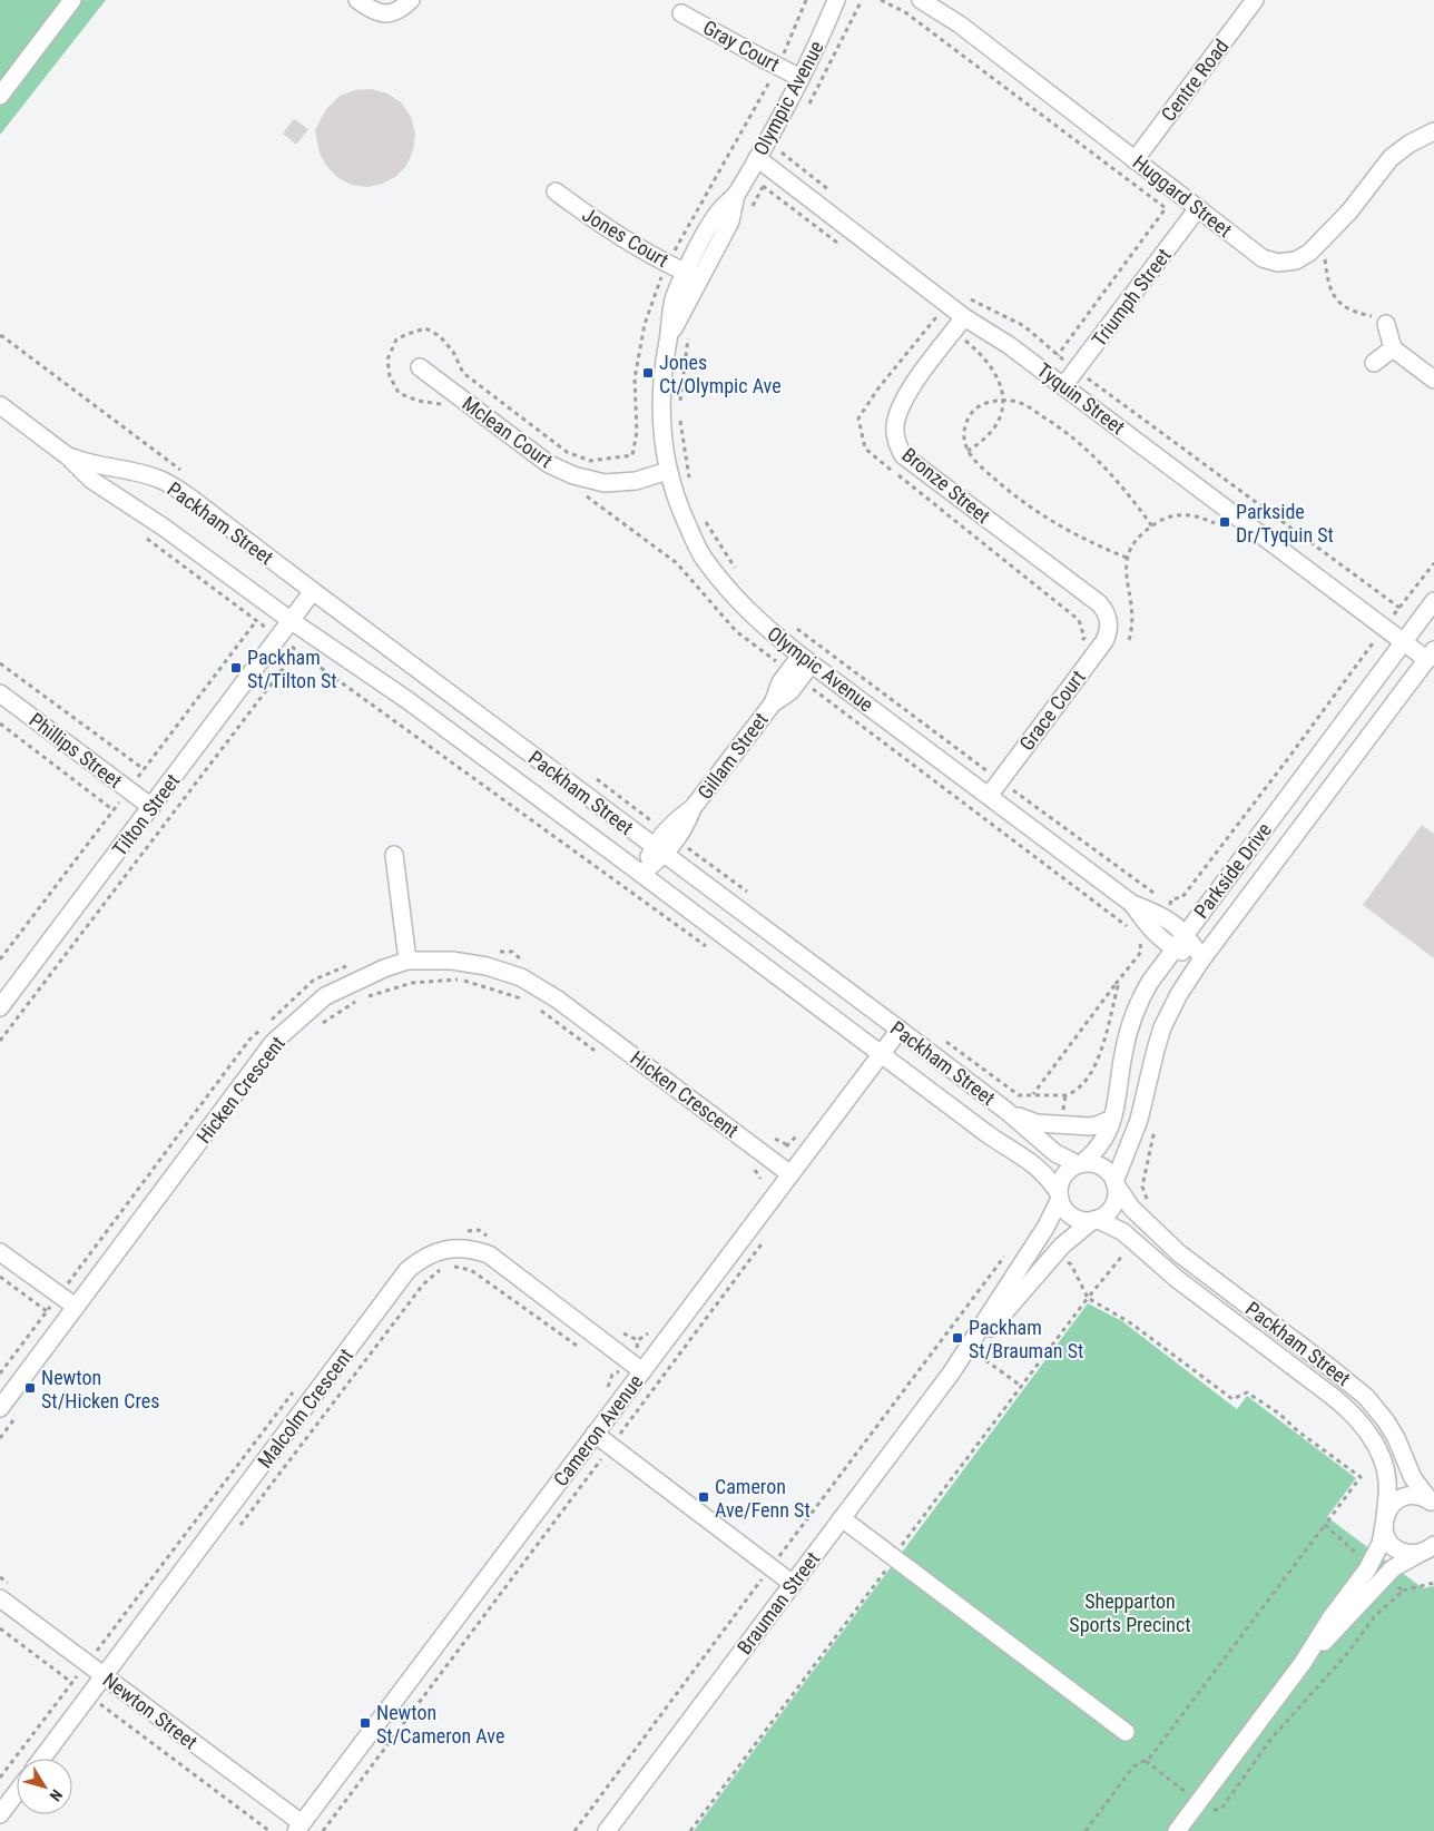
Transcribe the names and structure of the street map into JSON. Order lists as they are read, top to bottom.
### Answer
{
  "streets": {
    "street": [
      "Gray Court",
      "Centre Road",
      "Olympic Avenue",
      "Huggard Street",
      "Jones Court",
      "Triumph Street",
      "Tyquin Street",
      "Mclean Court",
      "Bronze Street",
      "Packham Street",
      "Grace Court",
      "Phillips Street",
      "Gillam Street",
      "Tilton Street",
      "Parkside Drive",
      "Hicken Crescent",
      "Malcolm Crescent",
      "Cameron Avenue",
      "Brauman Street",
      "Newton Street"
    ]
  },
  "crossings": [
    ["Gray Court", "Olympic Avenue"],
    ["Centre Road", "Huggard Street"],
    ["Olympic Avenue", "Jones Court"],
    ["Olympic Avenue", "Tyquin Street"],
    ["Olympic Avenue", "Mclean Court"],
    ["Olympic Avenue", "Grace Court"],
    ["Olympic Avenue", "Gillam Street"],
    ["Olympic Avenue", "Parkside Drive"],
    ["Huggard Street", "Triumph Street"],
    ["Triumph Street", "Tyquin Street"],
    ["Tyquin Street", "Bronze Street"],
    ["Tyquin Street", "Parkside Drive"],
    ["Bronze Street", "Grace Court"],
    ["Packham Street", "Gillam Street"],
    ["Packham Street", "Tilton Street"],
    ["Packham Street", "Parkside Drive"],
    ["Packham Street", "Cameron Avenue"],
    ["Packham Street", "Brauman Street"],
    ["Phillips Street", "Tilton Street"],
    ["Parkside Drive", "Brauman Street"],
    ["Hicken Crescent", "Cameron Avenue"],
    ["Malcolm Crescent", "Cameron Avenue"],
    ["Malcolm Crescent", "Newton Street"],
    ["Cameron Avenue", "Newton Street"]
  ],
  "parks": ["Shepparton Sports Precinct"],
  "places": {
    "transit": [
      "Jones Ct/Olympic Ave",
      "Parkside Dr/Tyquin St",
      "Packham St/Tilton St",
      "Packham St/Brauman St",
      "Newton St/Hicken Cres",
      "Cameron Ave/Fenn St",
      "Newton St/Cameron Ave"
    ]
  },
  "north": "bottom right"
}
